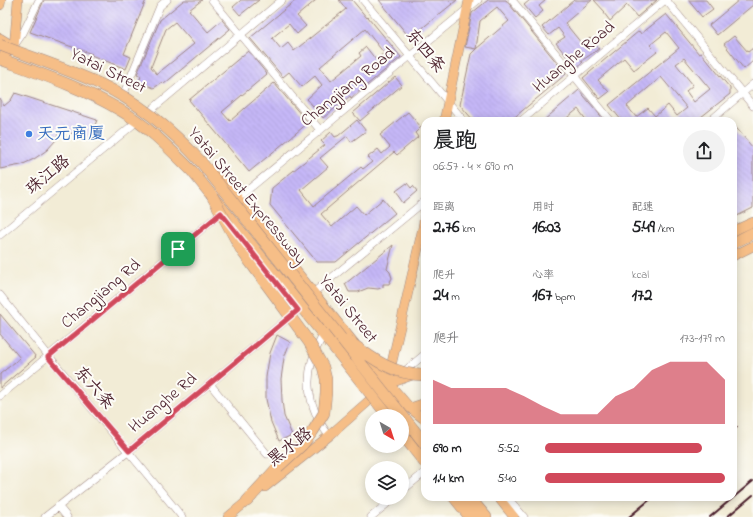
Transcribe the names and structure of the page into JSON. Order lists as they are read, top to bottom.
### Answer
{
  "streets": {
    "highway": ["Yatai Street Expressway"],
    "main road": ["Yatai Street", "黑水路"],
    "street": [
      "东四条",
      "Huanghe Road",
      "Changjiang Road",
      "珠江路",
      "Changjiang Rd",
      "东六条",
      "Huanghe Rd"
    ]
  },
  "crossings": [
    ["东四条", "Changjiang Road"],
    ["Yatai Street", "Changjiang Road"],
    ["Yatai Street", "珠江路"],
    ["Yatai Street", "Changjiang Rd"],
    ["Yatai Street", "Huanghe Rd"],
    ["Yatai Street", "黑水路"],
    ["Changjiang Rd", "东六条"],
    ["东六条", "Huanghe Rd"]
  ],
  "places": ["天元商厦"],
  "north": "bottom right",
  "page": {
    "heading": ["晨跑", "06:57 · 4 × 690 m"],
    "stats": [
      ["距离", "2.76 km"],
      ["用时", "16:03"],
      ["配速", "5:49 /km"],
      ["爬升", "24 m"],
      ["心率", "167 bpm"],
      ["kcal", "172"]
    ],
    "chart": ["爬升", "173–179 m"],
    "list": [
      {
        "name": "690 m",
        "note": "5:52"
      },
      {
        "name": "1.4 km",
        "note": "5:40"
      }
    ]
  }
}
